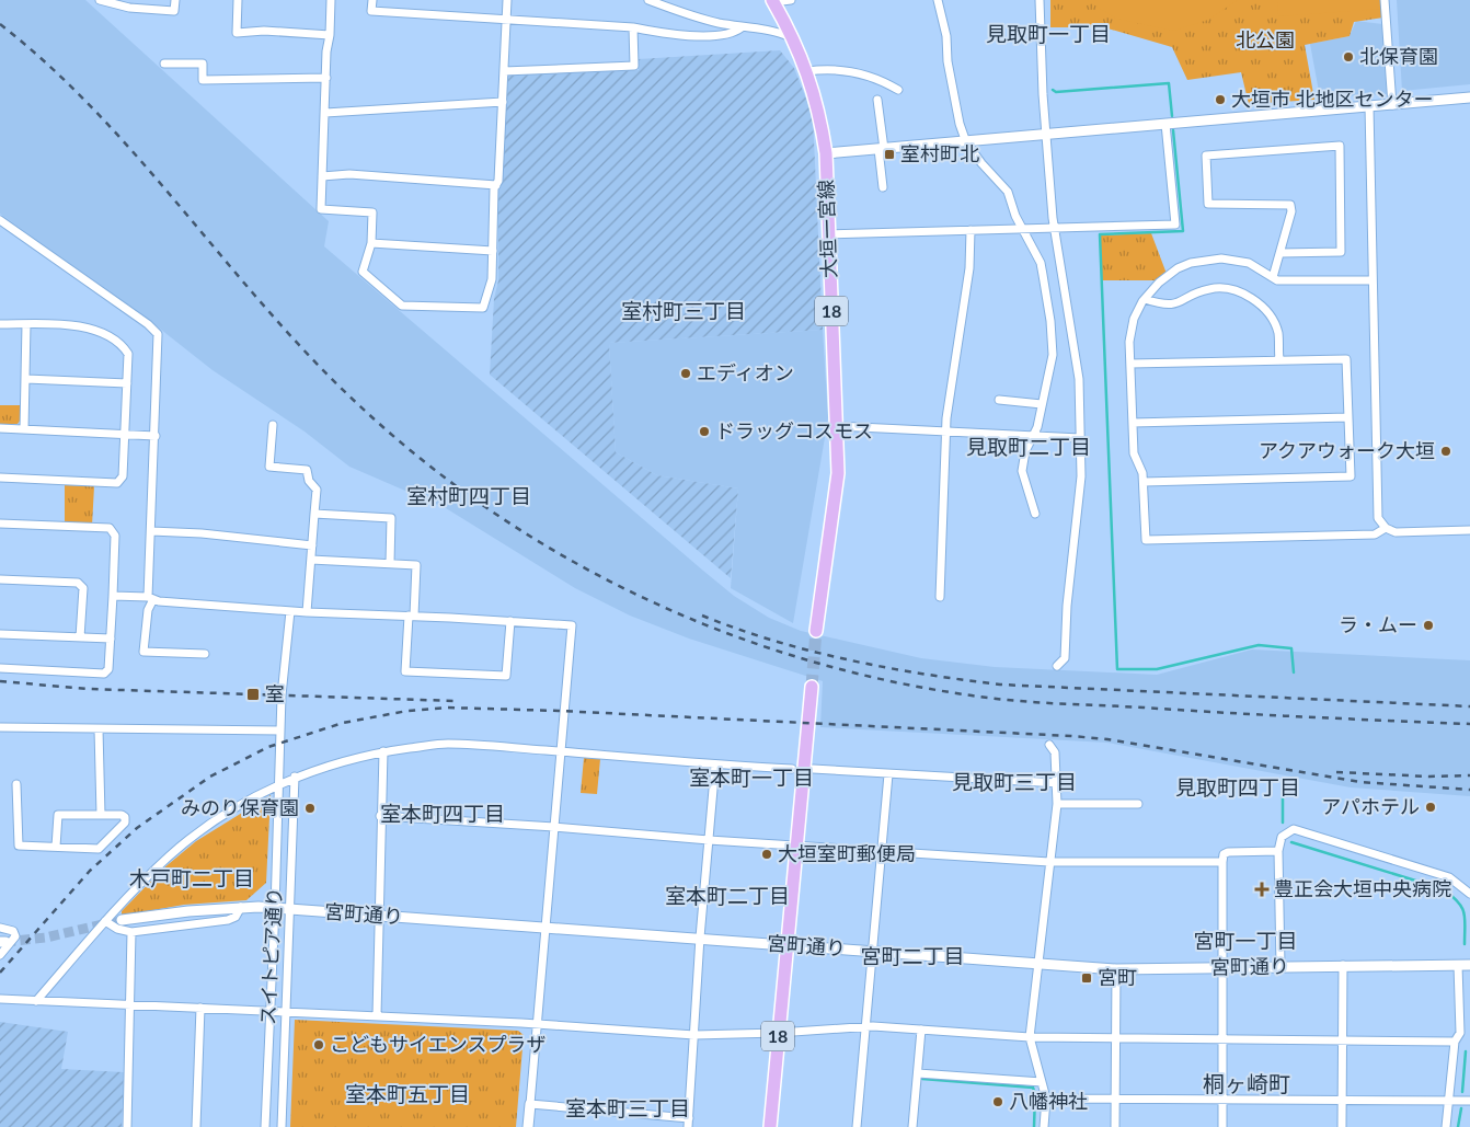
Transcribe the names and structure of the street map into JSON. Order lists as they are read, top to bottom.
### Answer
{
  "streets": {
    "main road": ["大垣一宮線", "18"],
    "street": ["宮町通り", "スイトピア通り"]
  },
  "crossings": [
    ["18", "宮町通り"],
    ["宮町通り", "スイトピア通り"]
  ],
  "districts": [
    "見取町一丁目",
    "室村町三丁目",
    "見取町二丁目",
    "室村町四丁目",
    "室本町一丁目",
    "見取町三丁目",
    "見取町四丁目",
    "室本町四丁目",
    "木戸町二丁目",
    "室本町二丁目",
    "宮町一丁目",
    "宮町二丁目",
    "桐ヶ崎町",
    "室本町五丁目",
    "室本町三丁目"
  ],
  "parks": ["北公園"],
  "places": {
    "other": [
      "北保育園",
      "大垣市 北地区センター",
      "エディオン",
      "ドラッグコスモス",
      "アクアウォーク大垣",
      "ラ・ムー",
      "アパホテル",
      "みのり保育園",
      "大垣室町郵便局",
      "こどもサイエンスプラザ",
      "八幡神社"
    ],
    "transit": ["室村町北", "室", "宮町"],
    "health": ["豊正会大垣中央病院"]
  }
}
